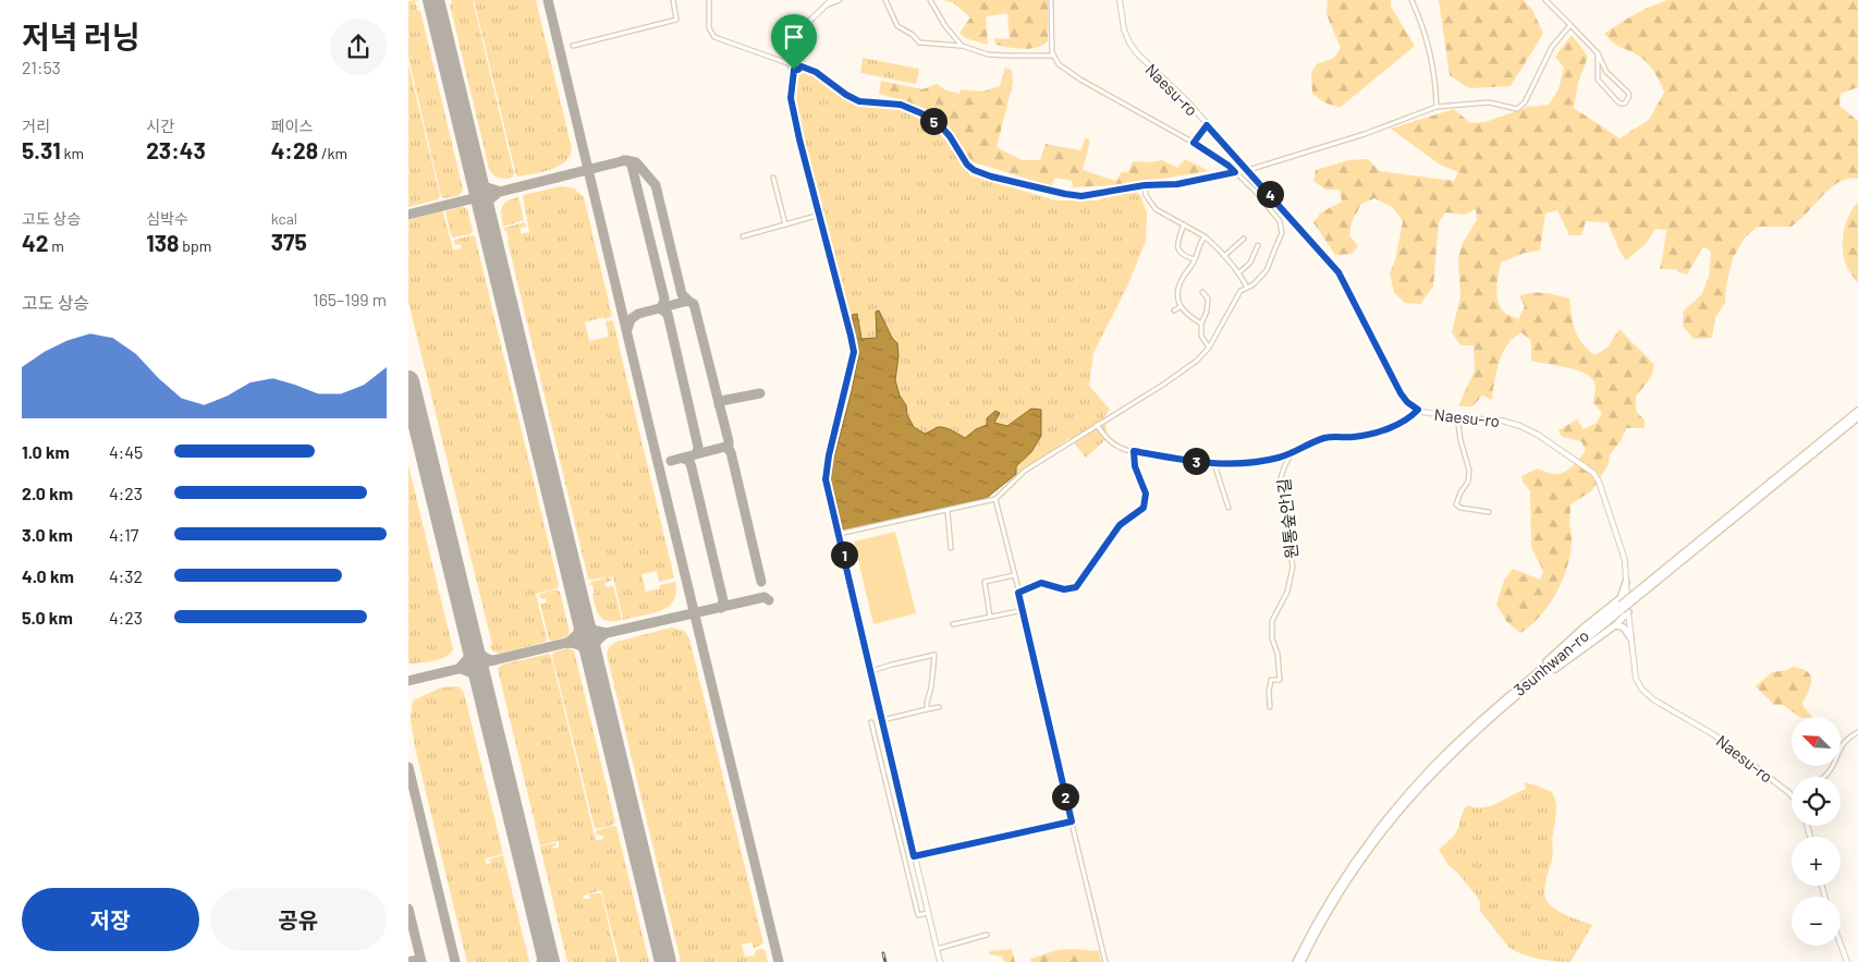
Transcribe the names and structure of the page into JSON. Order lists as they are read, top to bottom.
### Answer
{
  "streets": {
    "highway": ["3sunhwan-ro"],
    "street": ["Naesu-ro", "원통숲안1길"]
  },
  "crossings": [
    ["Naesu-ro", "3sunhwan-ro"]
  ],
  "north": "top left",
  "page": {
    "heading": ["저녁 러닝", "21:53"],
    "stats": [
      ["거리", "5.31 km"],
      ["시간", "23:43"],
      ["페이스", "4:28 /km"],
      ["고도 상승", "42 m"],
      ["심박수", "138 bpm"],
      ["kcal", "375"]
    ],
    "pins": [
      "5",
      "4",
      "3",
      "1",
      "2"
    ],
    "chart": ["고도 상승", "165–199 m"],
    "list": [
      {
        "name": "1.0 km",
        "note": "4:45"
      },
      {
        "name": "2.0 km",
        "note": "4:23"
      },
      {
        "name": "3.0 km",
        "note": "4:17"
      },
      {
        "name": "4.0 km",
        "note": "4:32"
      },
      {
        "name": "5.0 km",
        "note": "4:23"
      }
    ],
    "map_buttons": ["+", "−"],
    "buttons": ["저장", "공유"]
  }
}
